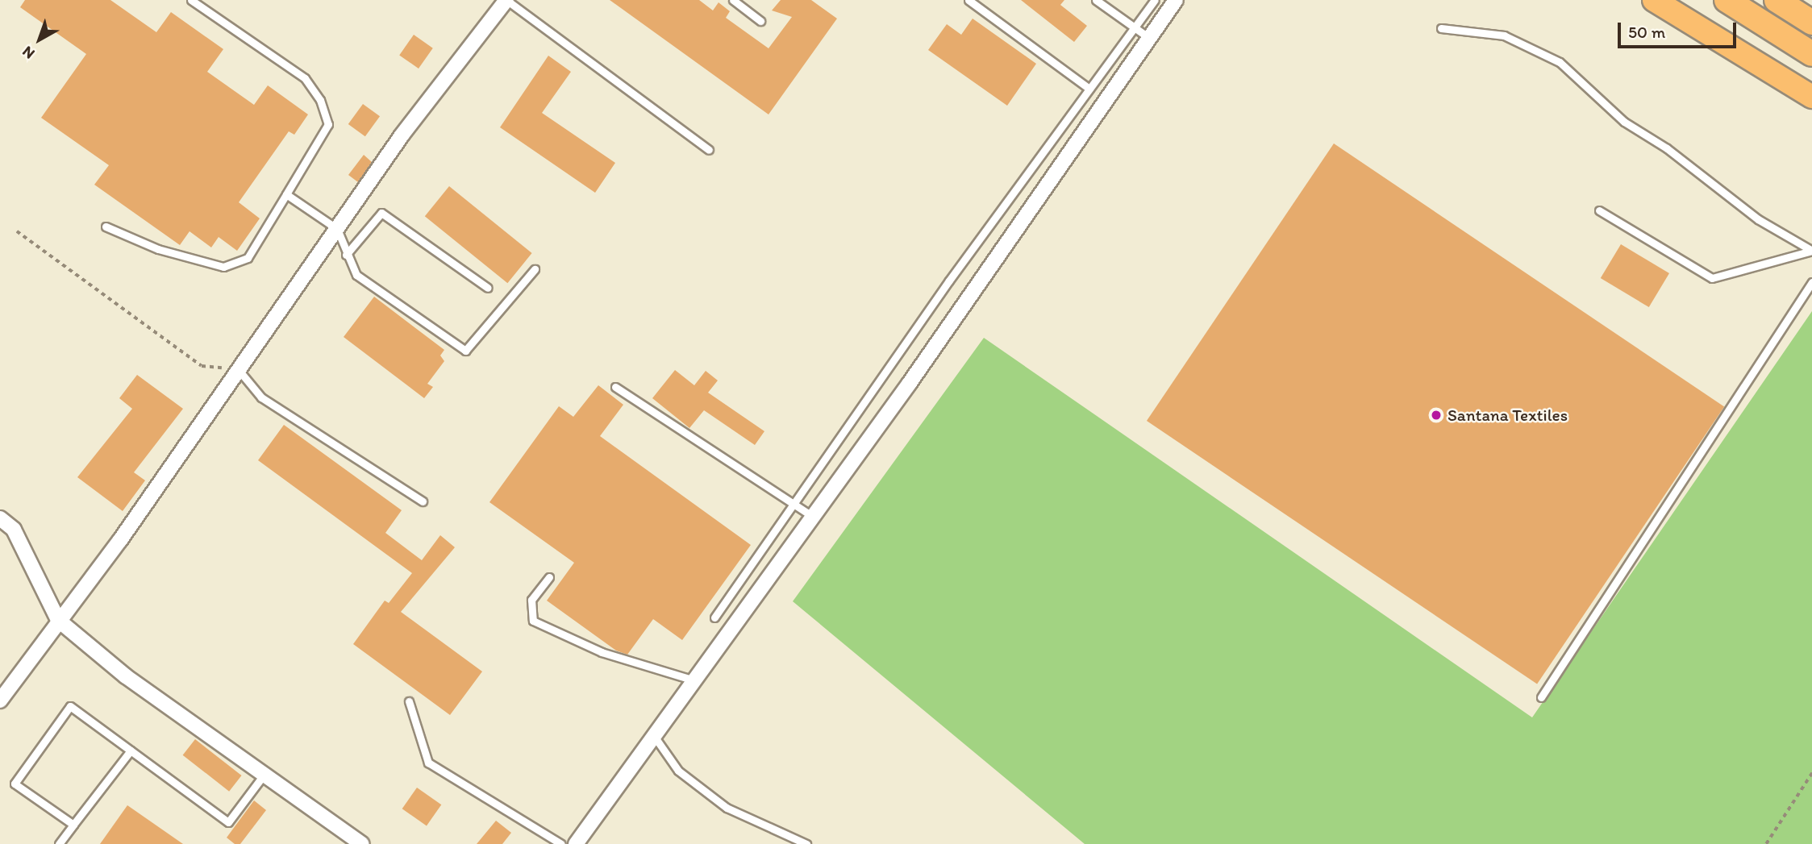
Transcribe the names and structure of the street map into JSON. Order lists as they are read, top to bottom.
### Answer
{
  "places": ["Santana Textiles"],
  "scale_bar": "50 m",
  "north": "bottom left"
}
